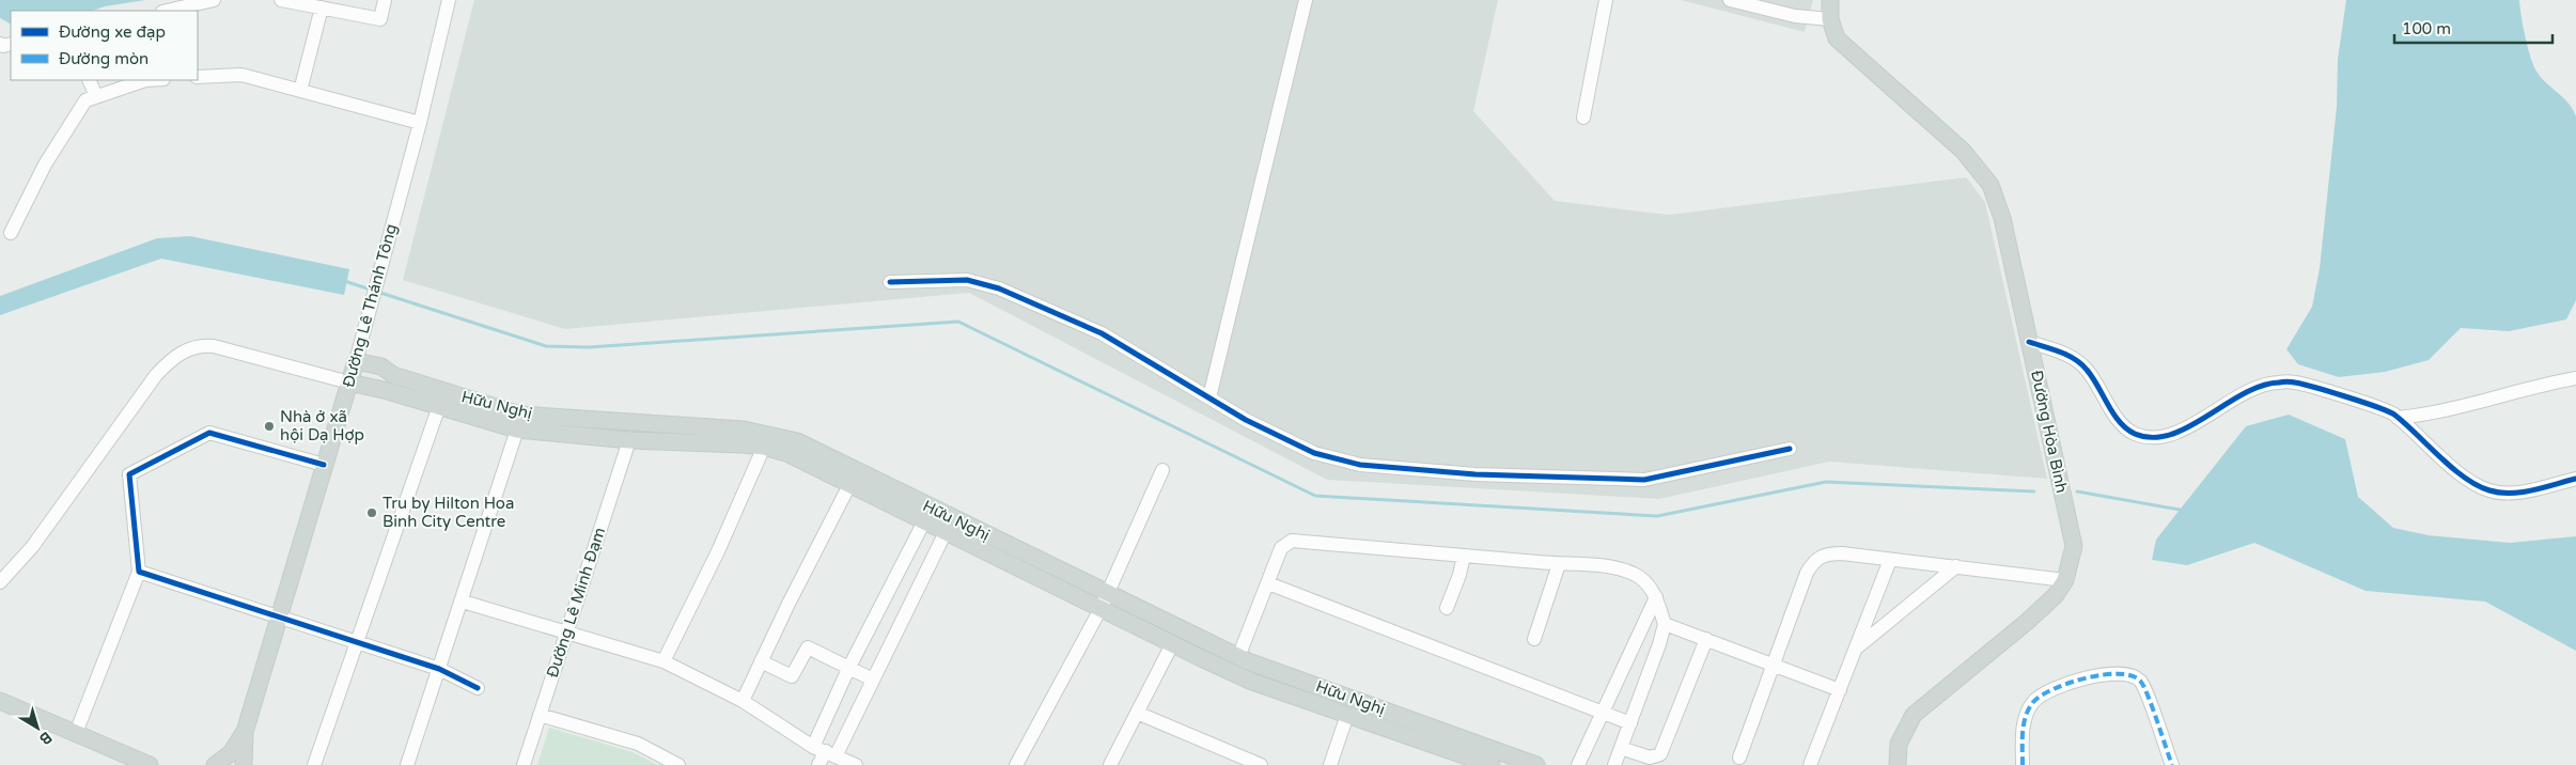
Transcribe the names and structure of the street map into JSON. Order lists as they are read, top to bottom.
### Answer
{
  "streets": {
    "main road": ["Đường Lê Thánh Tông", "Hữu Nghị", "Đường Hòa Bình"],
    "street": ["Đường Lê Minh Đạm"]
  },
  "crossings": [
    ["Đường Lê Thánh Tông", "Hữu Nghị"],
    ["Hữu Nghị", "Đường Lê Minh Đạm"]
  ],
  "places": ["Nhà ở xã hội Dạ Hợp", "Tru by Hilton Hoa Binh City Centre"],
  "legend": ["Đường xe đạp", "Đường mòn"],
  "scale_bar": "100 m",
  "north": "bottom right"
}
